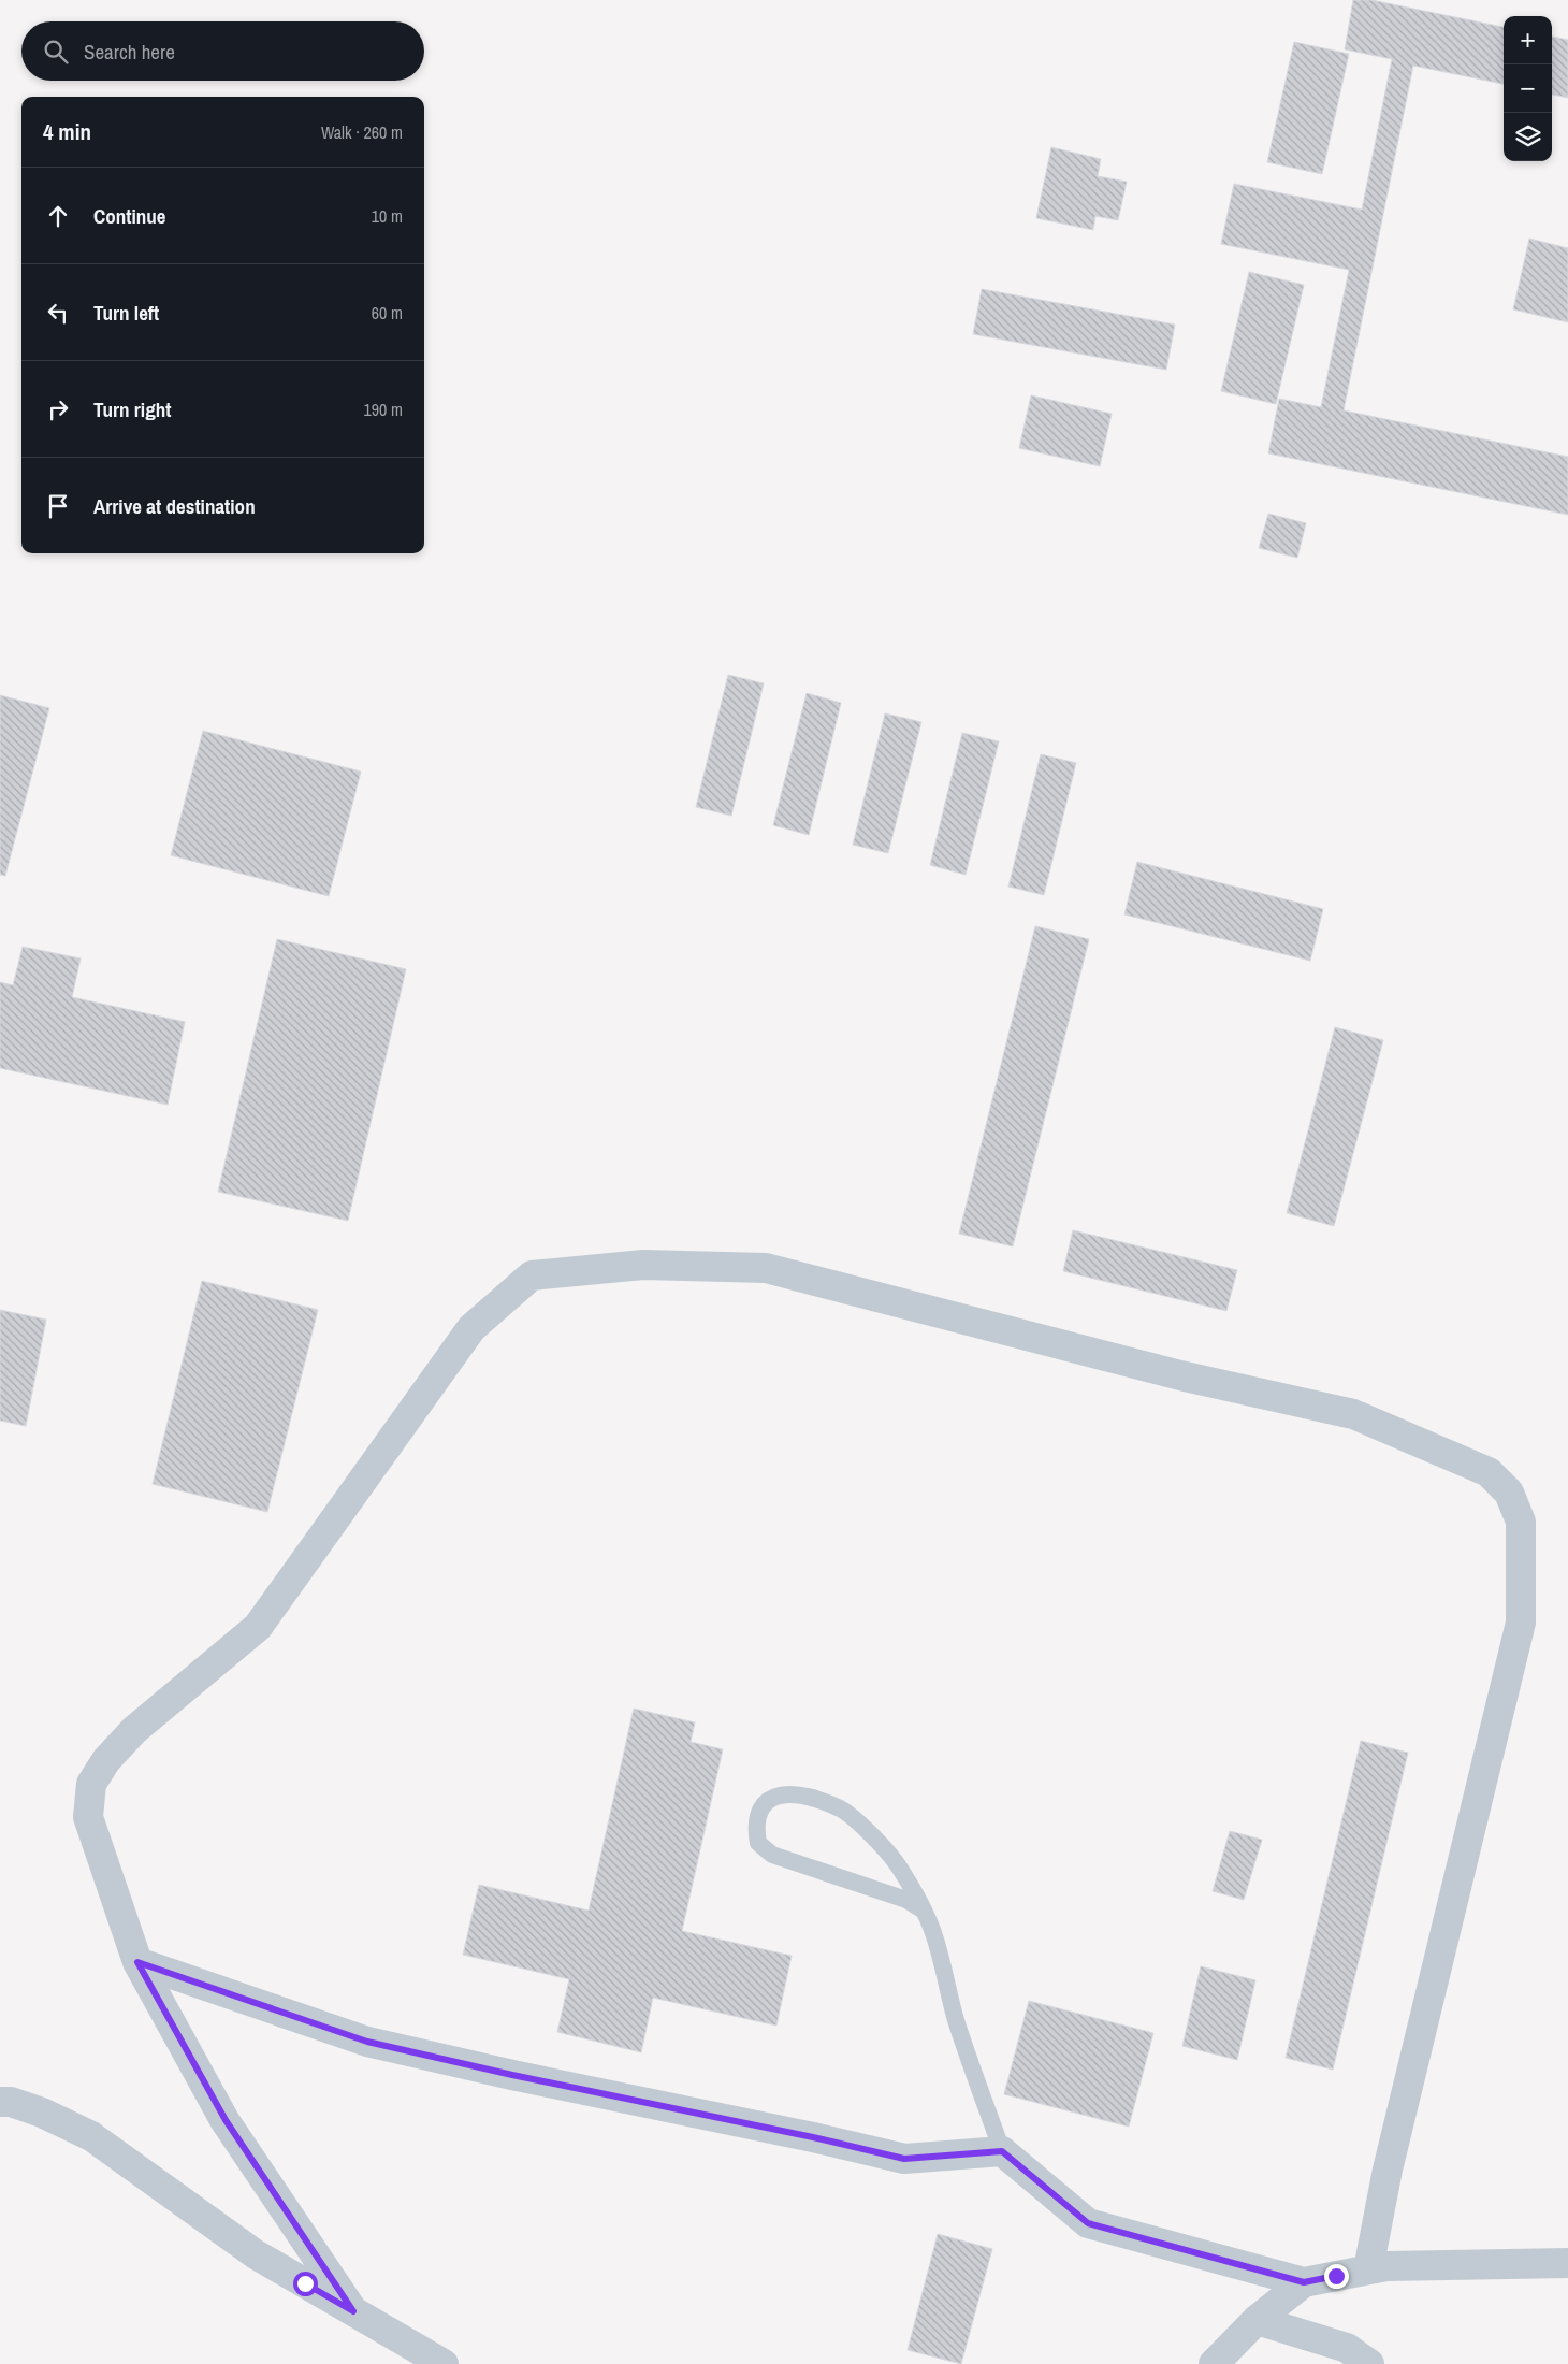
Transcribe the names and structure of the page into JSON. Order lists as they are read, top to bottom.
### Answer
{
  "page": {
    "map_buttons": ["+", "−"],
    "search": "Search here",
    "heading": ["4 min", "Walk · 260 m"],
    "list": [
      ["Continue", "10 m"],
      ["Turn left", "60 m"],
      ["Turn right", "190 m"],
      "Arrive at destination"
    ]
  }
}
